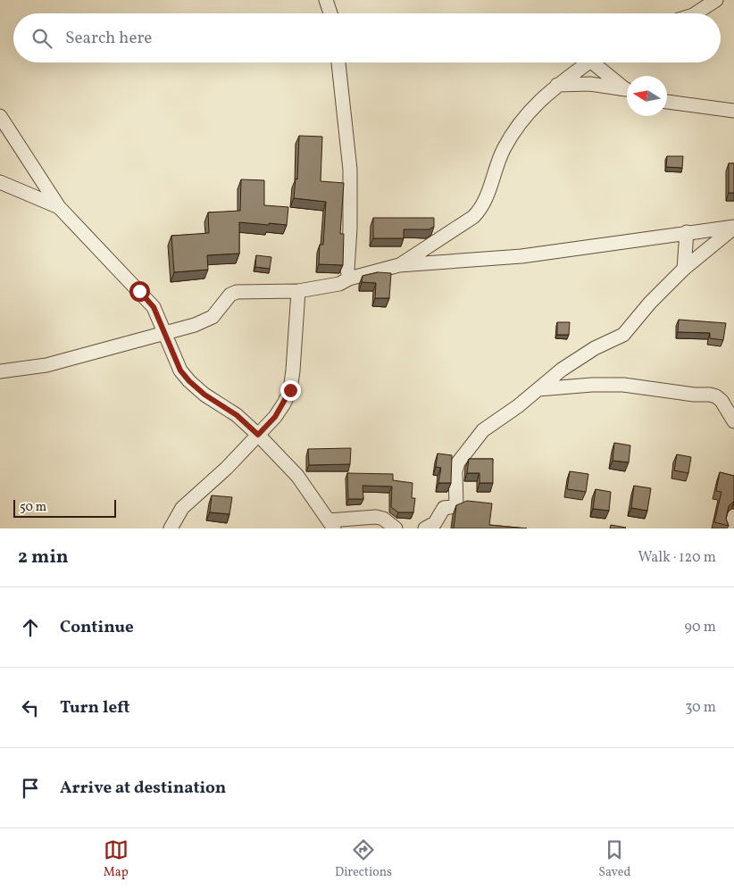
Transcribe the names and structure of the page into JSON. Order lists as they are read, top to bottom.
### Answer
{
  "scale_bar": "50 m",
  "north": "left",
  "page": {
    "search": "Search here",
    "scale": "50 m",
    "heading": ["2 min", "Walk · 120 m"],
    "list": [
      ["Continue", "90 m"],
      ["Turn left", "30 m"],
      "Arrive at destination"
    ],
    "nav": ["Map", "Directions", "Saved"]
  }
}
